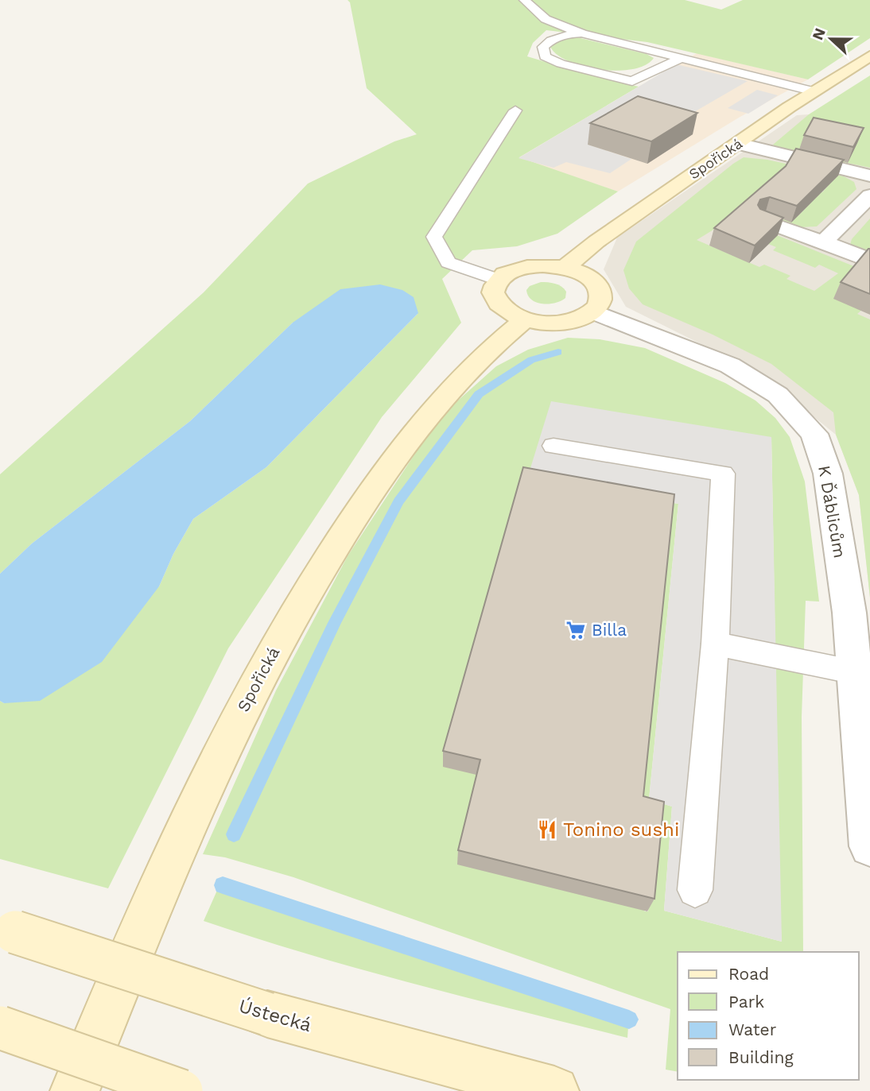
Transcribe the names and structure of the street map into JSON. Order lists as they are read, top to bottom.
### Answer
{
  "streets": {
    "street": ["Spořická", "K Ďáblicům", "Ústecká"]
  },
  "places": {
    "supermarket": ["Billa"],
    "restaurant": ["Tonino sushi"]
  },
  "legend": [
    "Road",
    "Park",
    "Water",
    "Building"
  ],
  "north": "left"
}
